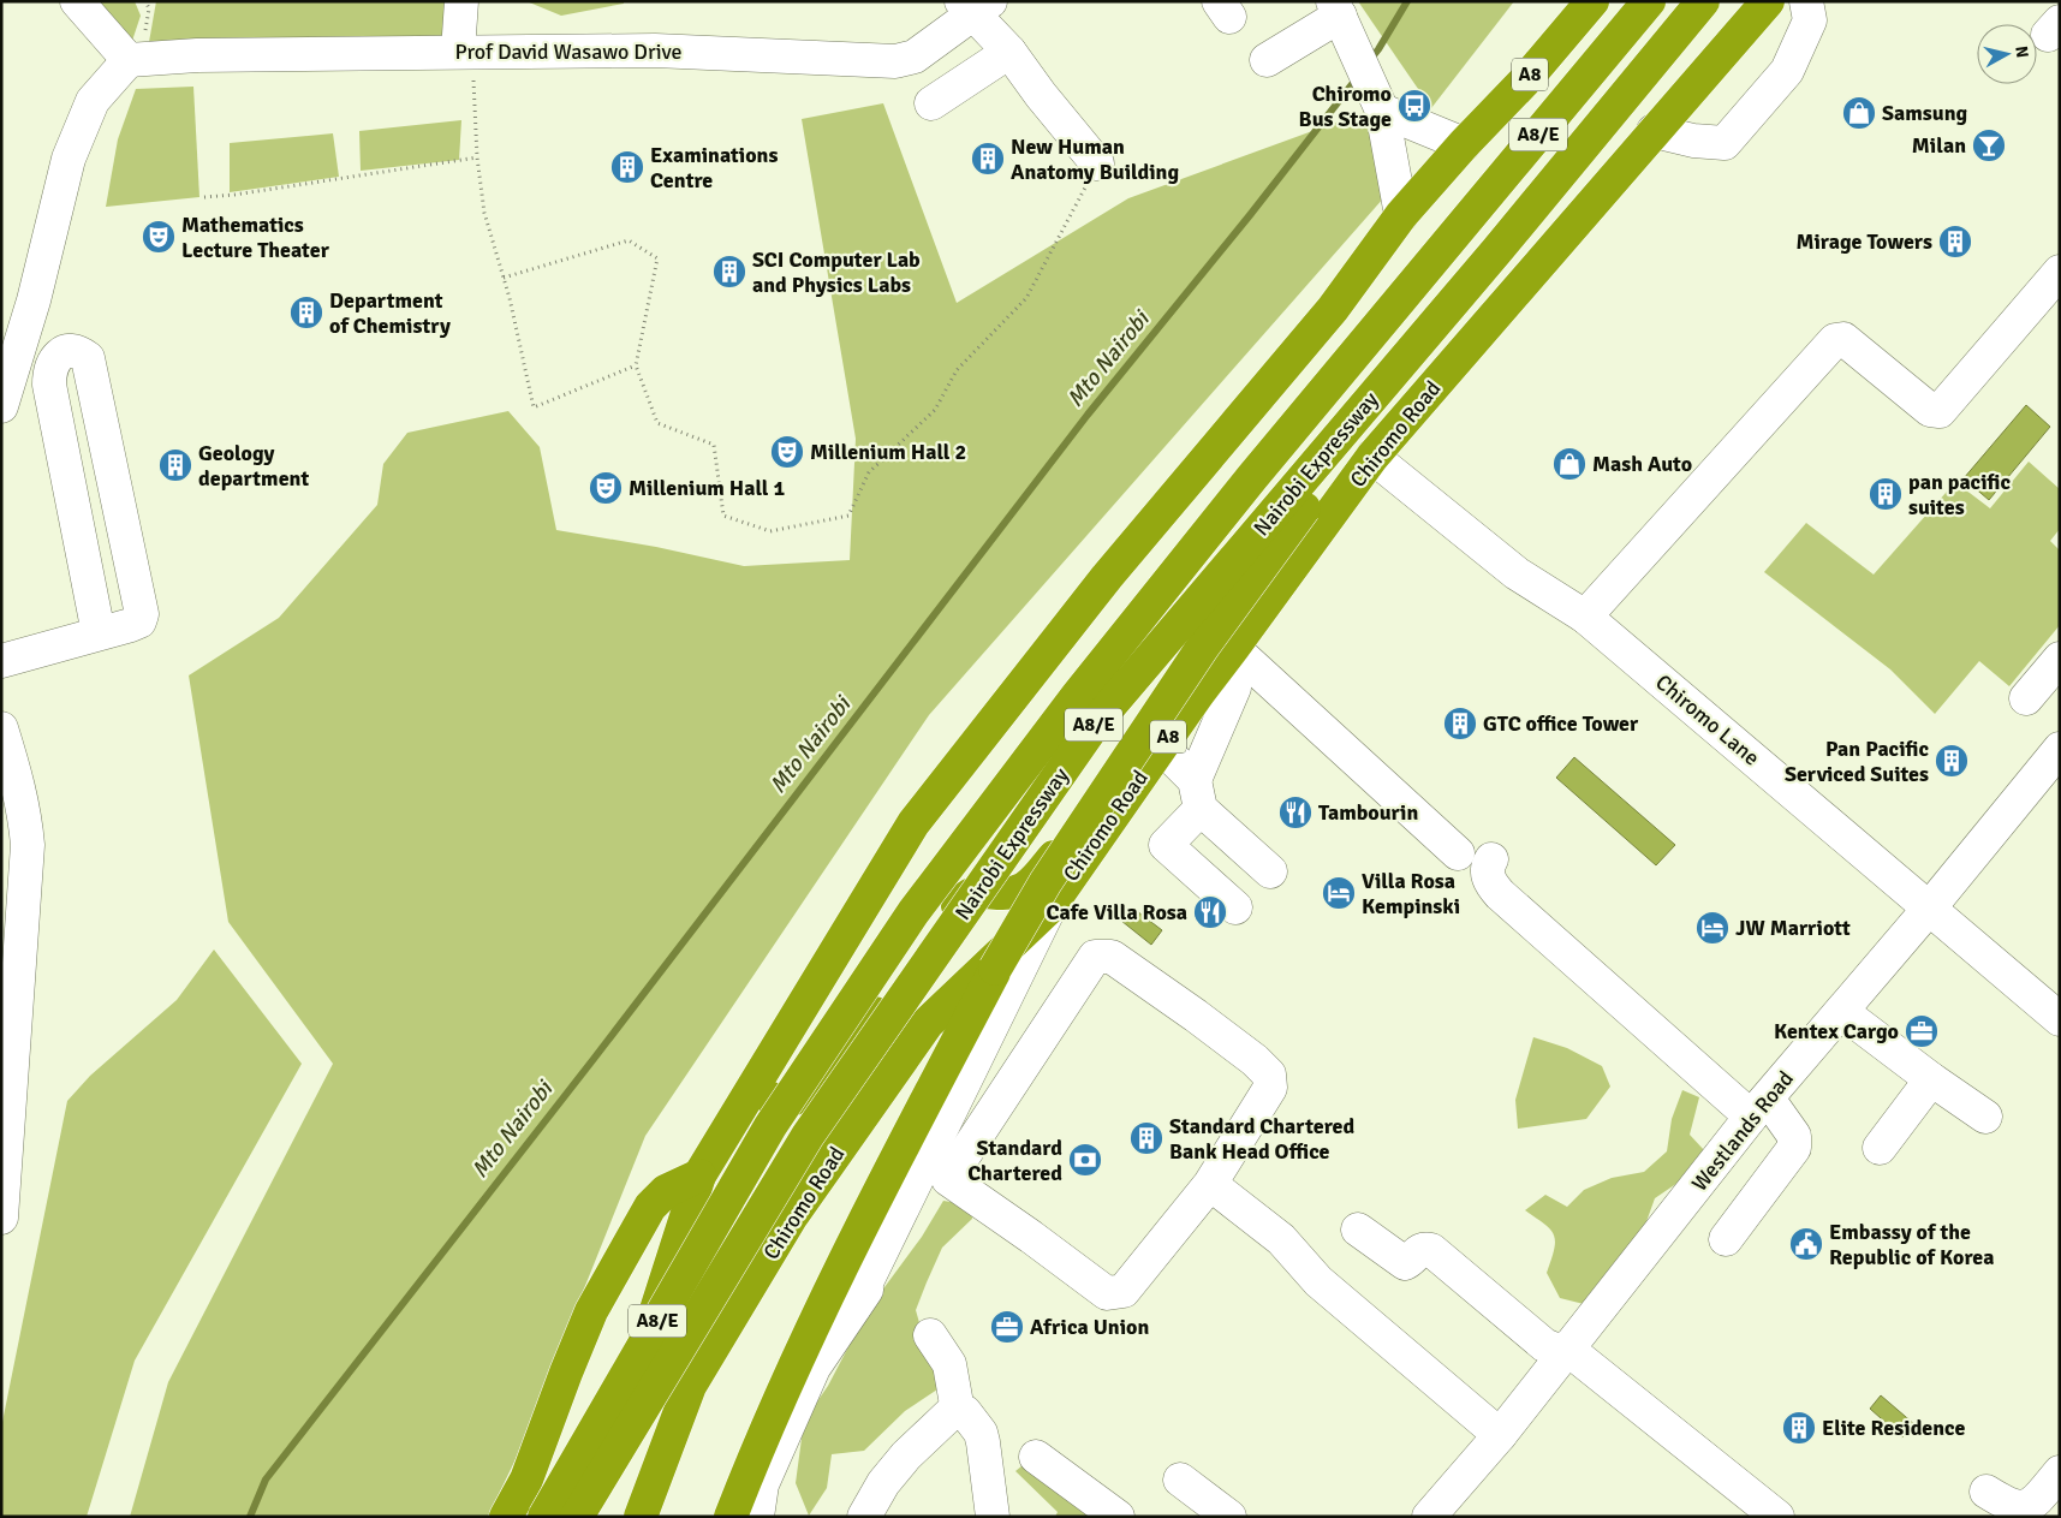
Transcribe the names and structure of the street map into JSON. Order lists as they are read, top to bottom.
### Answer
{
  "streets": {
    "highway": [
      "A8",
      "A8/E",
      "Chiromo Road",
      "Nairobi Expressway"
    ],
    "street": ["Prof David Wasawo Drive", "Chiromo Lane", "Westlands Road"]
  },
  "crossings": [
    ["Chiromo Road", "Chiromo Lane"],
    ["Chiromo Lane", "Westlands Road"]
  ],
  "water": ["Mto Nairobi"],
  "places": {
    "bus stop": ["Chiromo Bus Stage"],
    "shop": ["Samsung", "Mash Auto"],
    "bar": ["Milan"],
    "building": [
      "New Human Anatomy Building",
      "Examinations Centre",
      "Mirage Towers",
      "SCI Computer Lab and Physics Labs",
      "Department of Chemistry",
      "Geology department",
      "pan pacific suites",
      "GTC office Tower",
      "Pan Pacific Serviced Suites",
      "Standard Chartered Bank Head Office",
      "Elite Residence"
    ],
    "theatre": ["Mathematics Lecture Theater", "Millenium Hall 2", "Millenium Hall 1"],
    "restaurant": ["Tambourin", "Cafe Villa Rosa"],
    "hotel": ["Villa Rosa Kempinski", "JW Marriott"],
    "office": ["Kentex Cargo", "Africa Union"],
    "bank": ["Standard Chartered"],
    "public building": ["Embassy of the Republic of Korea"]
  },
  "north": "right"
}
